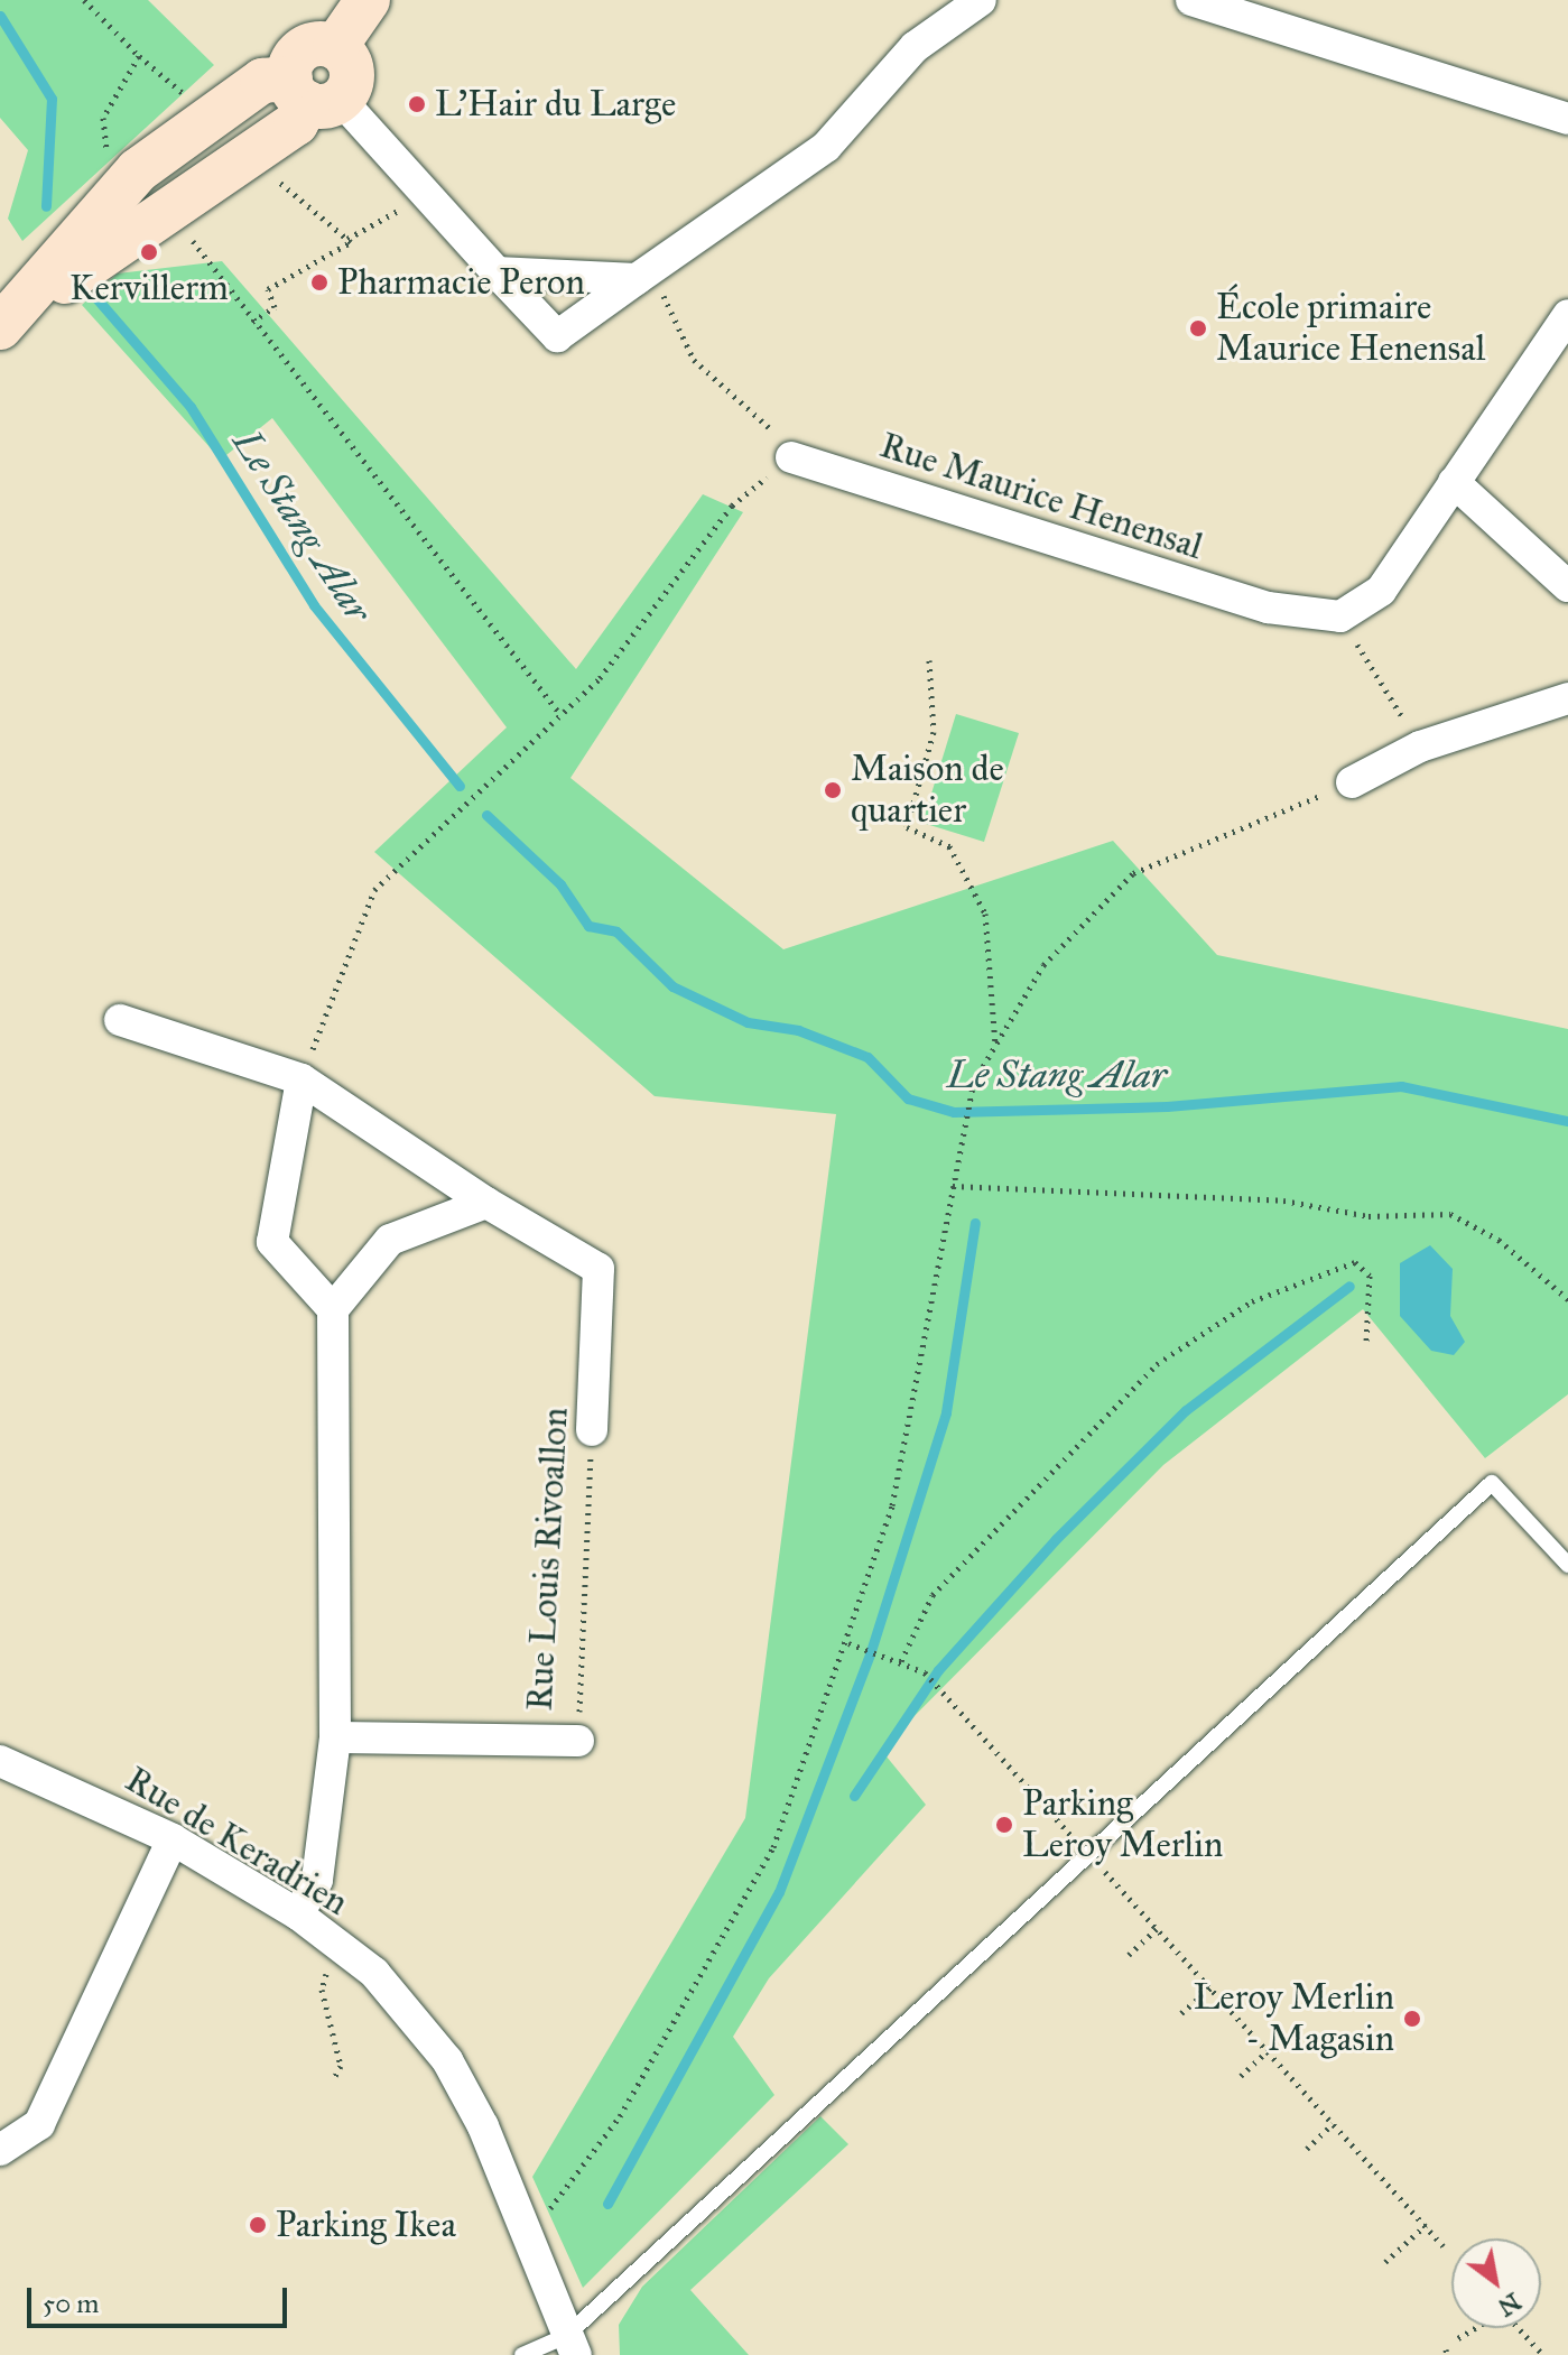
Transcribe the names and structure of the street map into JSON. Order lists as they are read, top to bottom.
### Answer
{
  "streets": {
    "street": ["Rue Maurice Henensal", "Rue Louis Rivoallon", "Rue de Keradrien"]
  },
  "water": ["Le Stang Alar"],
  "places": [
    "L'Hair du Large",
    "Kervillerm",
    "Pharmacie Peron",
    "École primaire Maurice Henensal",
    "Maison de quartier",
    "Parking Leroy Merlin",
    "Leroy Merlin - Magasin",
    "Parking Ikea"
  ],
  "scale_bar": "50 m",
  "north": "bottom right"
}
